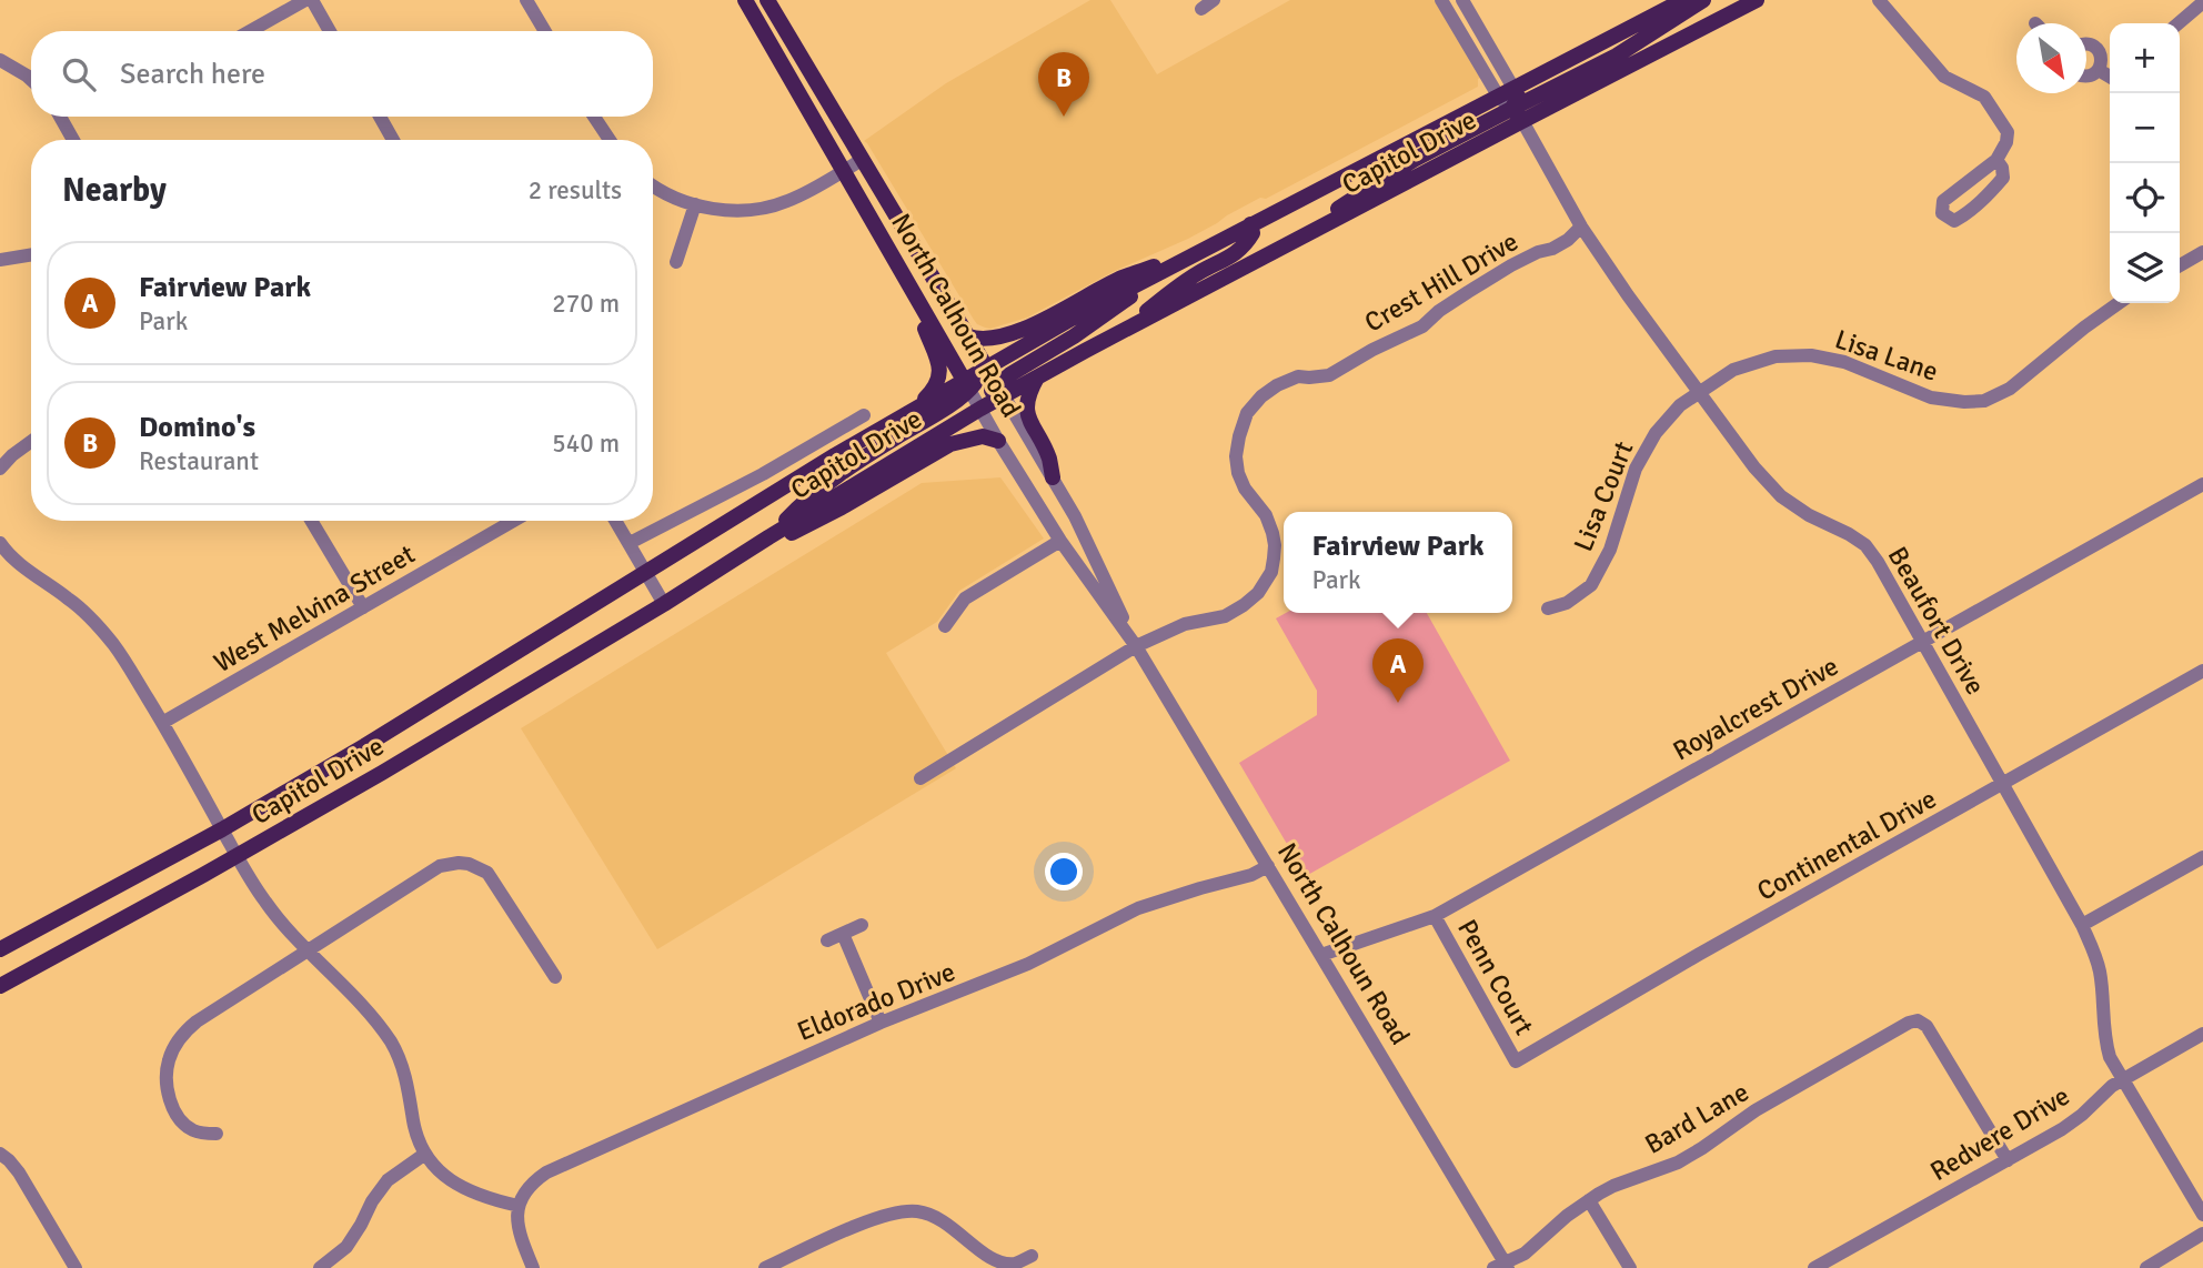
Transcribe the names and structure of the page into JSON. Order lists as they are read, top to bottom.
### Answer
{
  "streets": {
    "main road": ["Capitol Drive", "North Calhoun Road"],
    "street": [
      "Crest Hill Drive",
      "Lisa Lane",
      "Lisa Court",
      "West Melvina Street",
      "Beaufort Drive",
      "Royalcrest Drive",
      "Continental Drive",
      "Penn Court",
      "Eldorado Drive",
      "Bard Lane",
      "Redvere Drive"
    ]
  },
  "crossings": [
    ["Capitol Drive", "North Calhoun Road"],
    ["Capitol Drive", "Beaufort Drive"],
    ["Crest Hill Drive", "North Calhoun Road"],
    ["Crest Hill Drive", "Beaufort Drive"],
    ["North Calhoun Road", "Royalcrest Drive"],
    ["North Calhoun Road", "Eldorado Drive"],
    ["North Calhoun Road", "Bard Lane"],
    ["Lisa Lane", "Lisa Court"],
    ["Lisa Lane", "Beaufort Drive"],
    ["Lisa Court", "Beaufort Drive"],
    ["Beaufort Drive", "Royalcrest Drive"],
    ["Beaufort Drive", "Continental Drive"],
    ["Beaufort Drive", "Redvere Drive"],
    ["Royalcrest Drive", "Penn Court"],
    ["Continental Drive", "Penn Court"],
    ["Bard Lane", "Redvere Drive"]
  ],
  "north": "bottom right",
  "page": {
    "map_buttons": ["+", "−"],
    "search": "Search here",
    "pins": ["B", "A"],
    "heading": ["Nearby", "2 results"],
    "list": [
      {
        "mark": "A",
        "name": "Fairview Park",
        "note": "Park",
        "value": "270 m"
      },
      {
        "mark": "B",
        "name": "Domino's",
        "note": "Restaurant",
        "value": "540 m"
      }
    ],
    "popup": ["Fairview Park", "Park"]
  }
}
